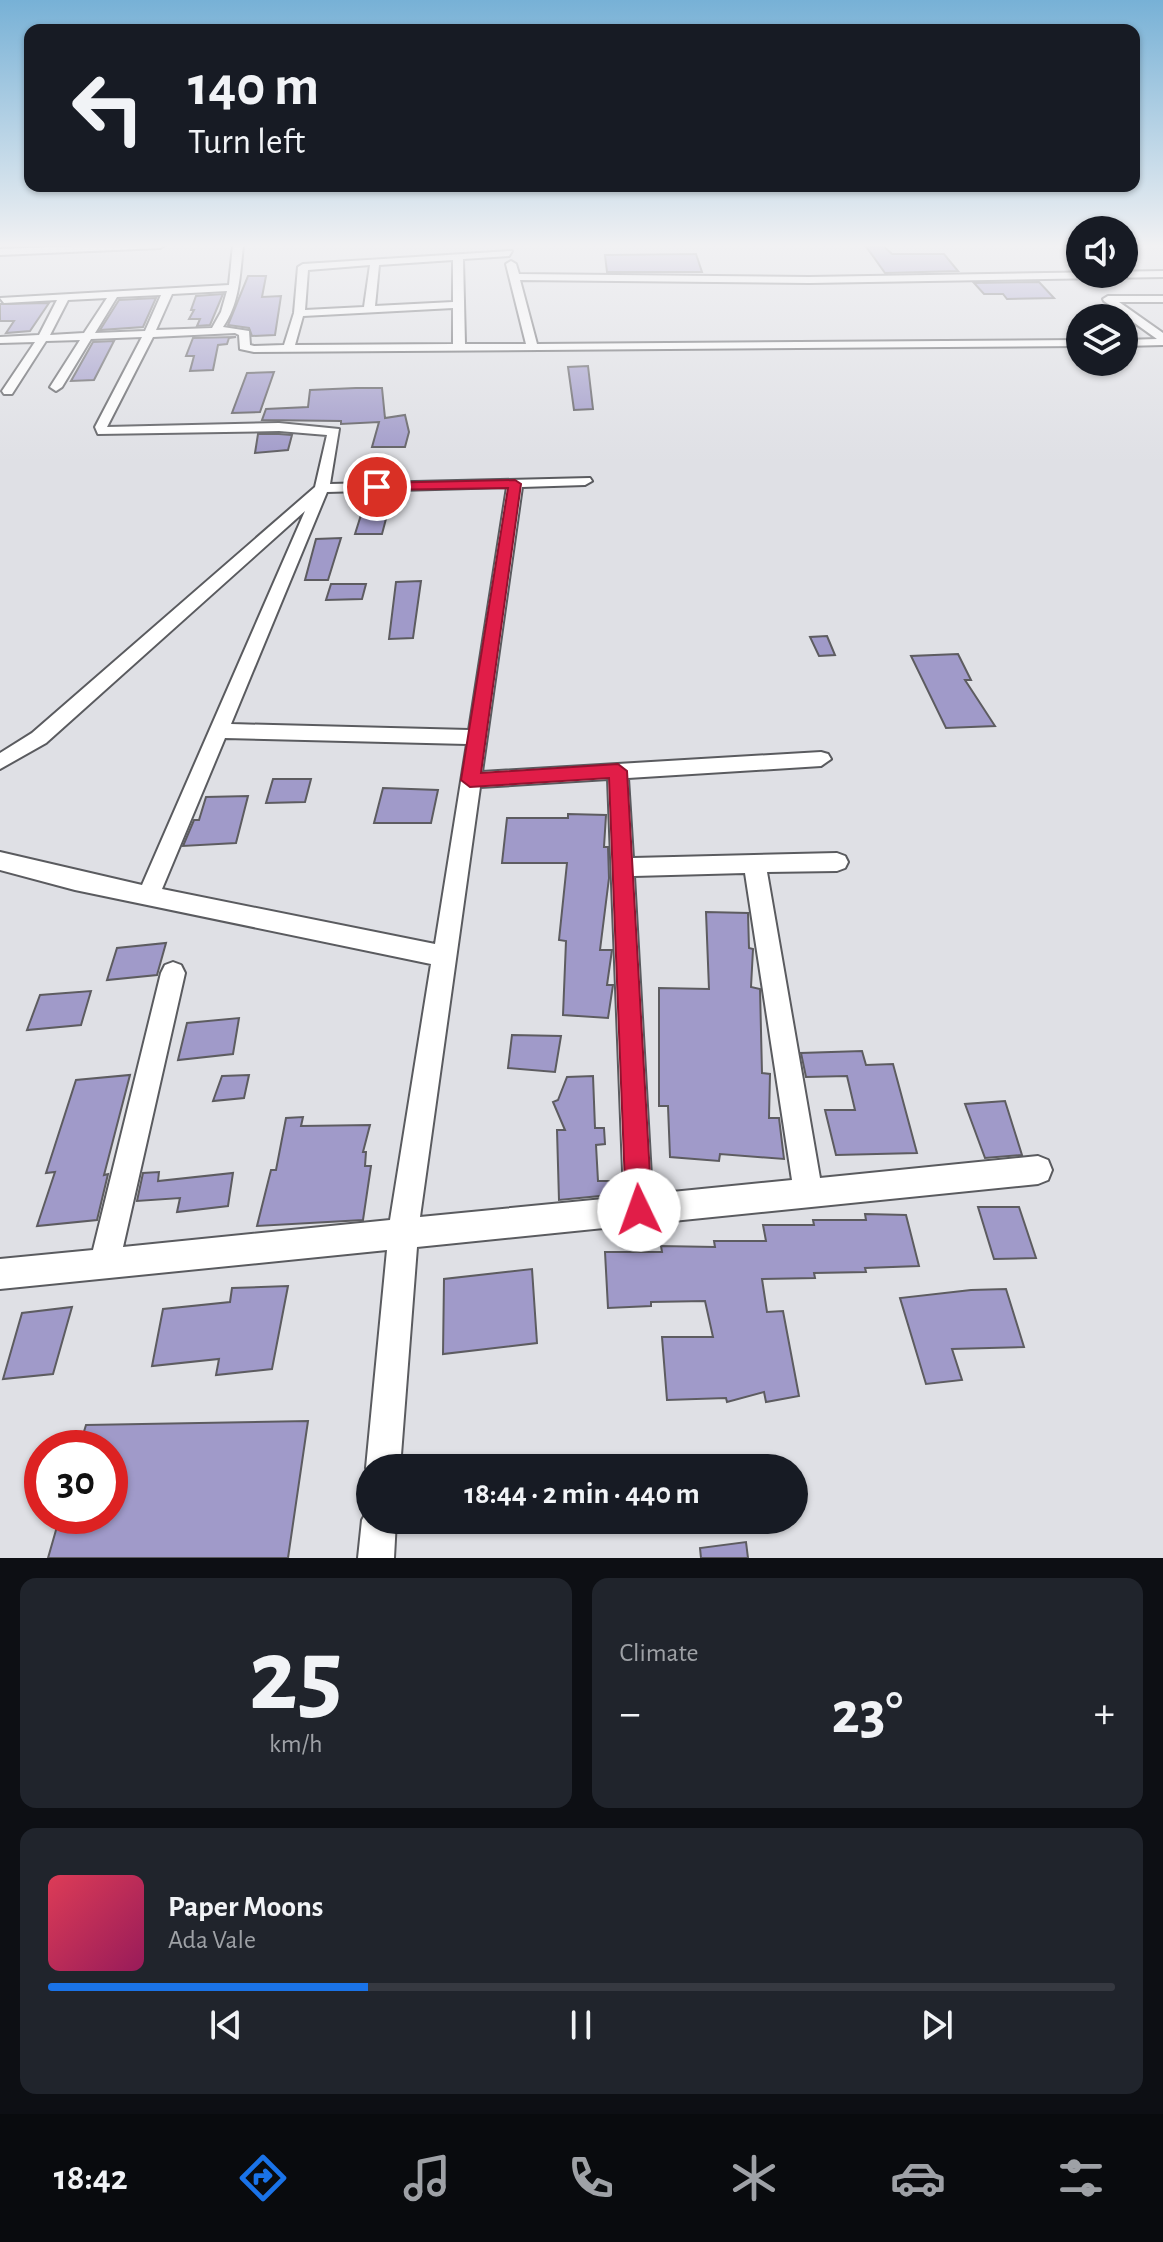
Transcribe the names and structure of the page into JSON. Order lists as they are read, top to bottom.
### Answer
{
  "page": {
    "turn": ["140 m", "Turn left"],
    "limit": "30",
    "trip": "18:44 · 2 min · 440 m",
    "tile": [
      ["25", "km/h"],
      "Climate"
    ],
    "heat": ["−", "23°", "+"],
    "song": ["Paper Moons", "Ada Vale"],
    "tabs": "18:42"
  }
}
